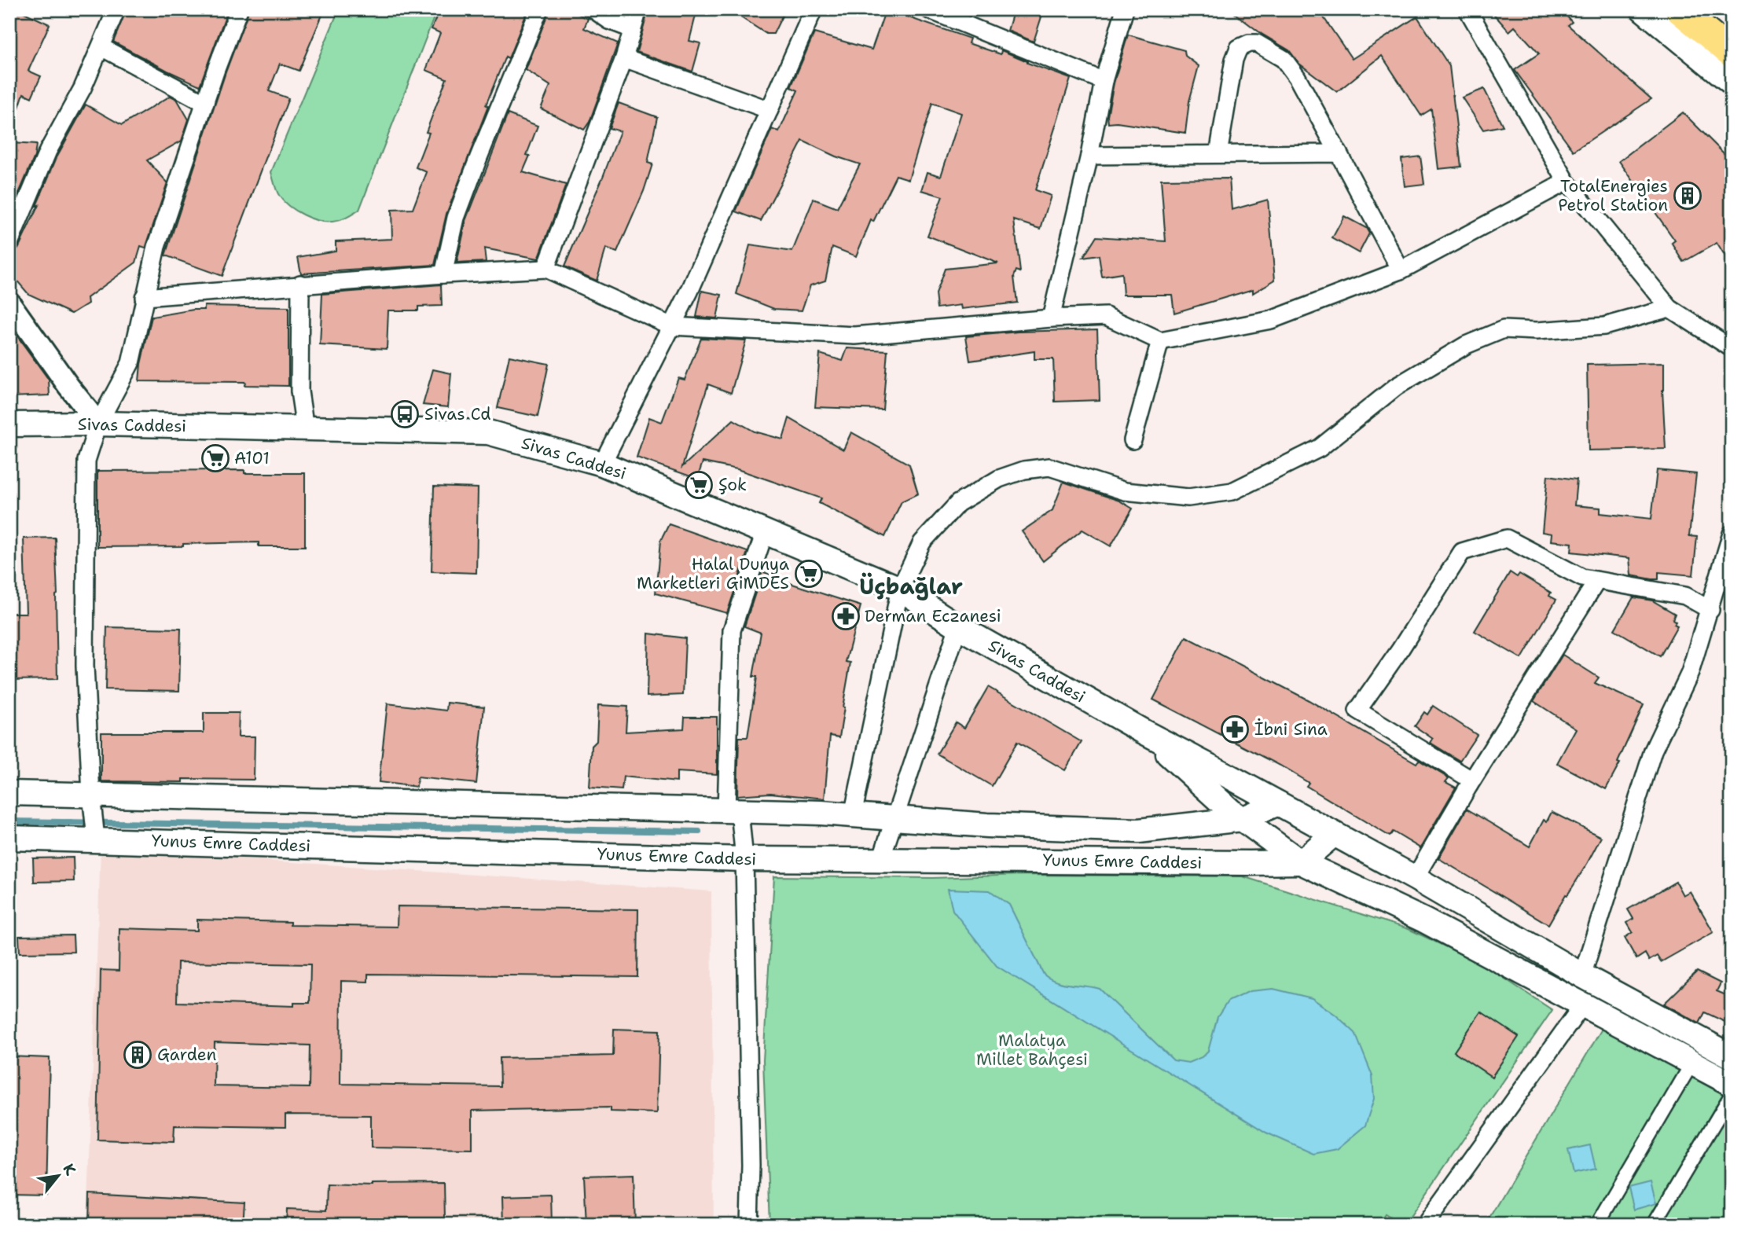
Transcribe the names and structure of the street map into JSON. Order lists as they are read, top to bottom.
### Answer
{
  "streets": {
    "main road": ["Sivas Caddesi", "Yunus Emre Caddesi"]
  },
  "districts": ["Üçbağlar"],
  "parks": ["Malatya Millet Bahçesi"],
  "places": {
    "building": ["TotalEnergies Petrol Station", "Garden"],
    "bus stop": ["Sivas Cd"],
    "supermarket": ["A101", "Şok", "Halal Dunya Marketleri GiMDES"],
    "pharmacy": ["Derman Eczanesi", "İbni Sina"]
  },
  "north": "top right"
}
